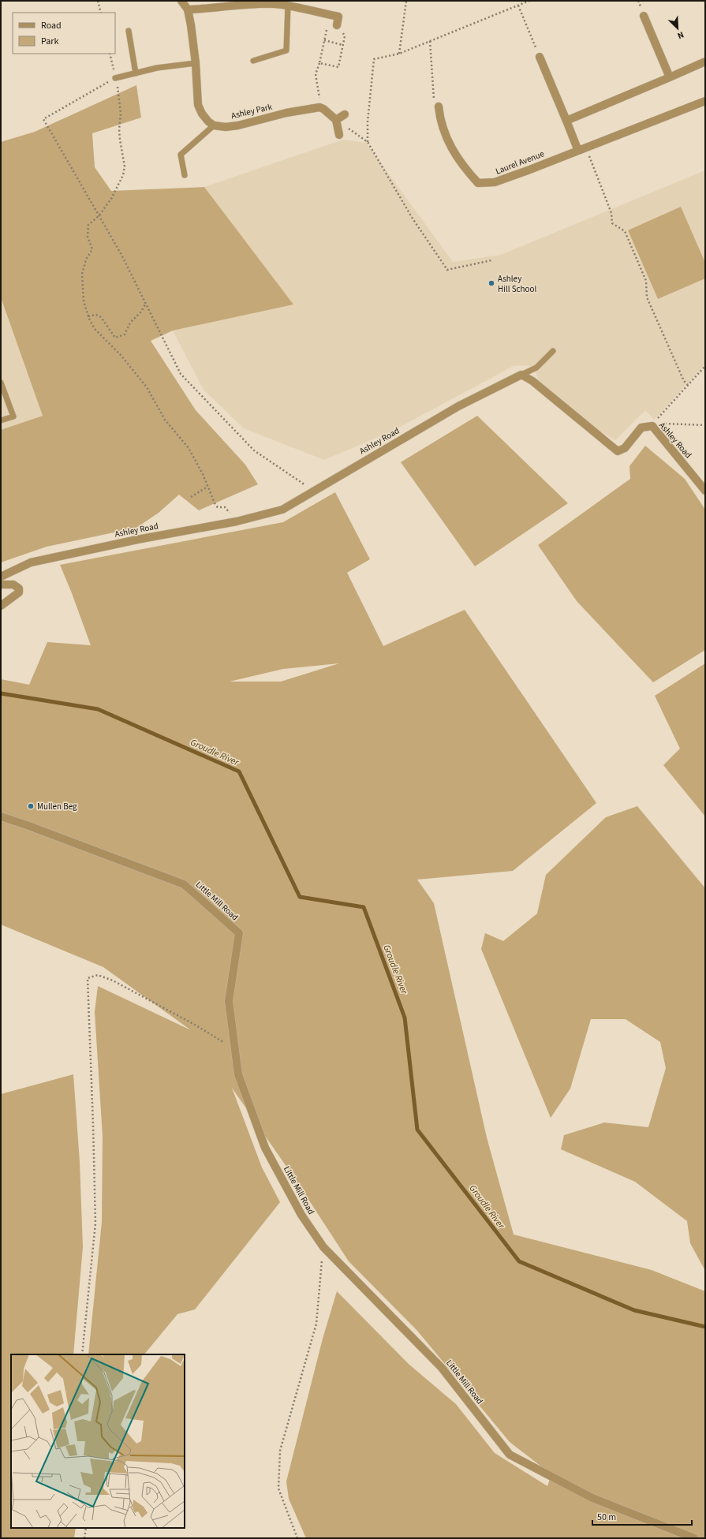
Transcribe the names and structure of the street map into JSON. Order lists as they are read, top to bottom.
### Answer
{
  "streets": {
    "street": [
      "Ashley Park",
      "Laurel Avenue",
      "Ashley Road",
      "Little Mill Road"
    ]
  },
  "water": ["Groudle River"],
  "places": ["Ashley Hill School", "Mullen Beg"],
  "legend": ["Road", "Park"],
  "scale_bar": "50 m",
  "north": "bottom right"
}
